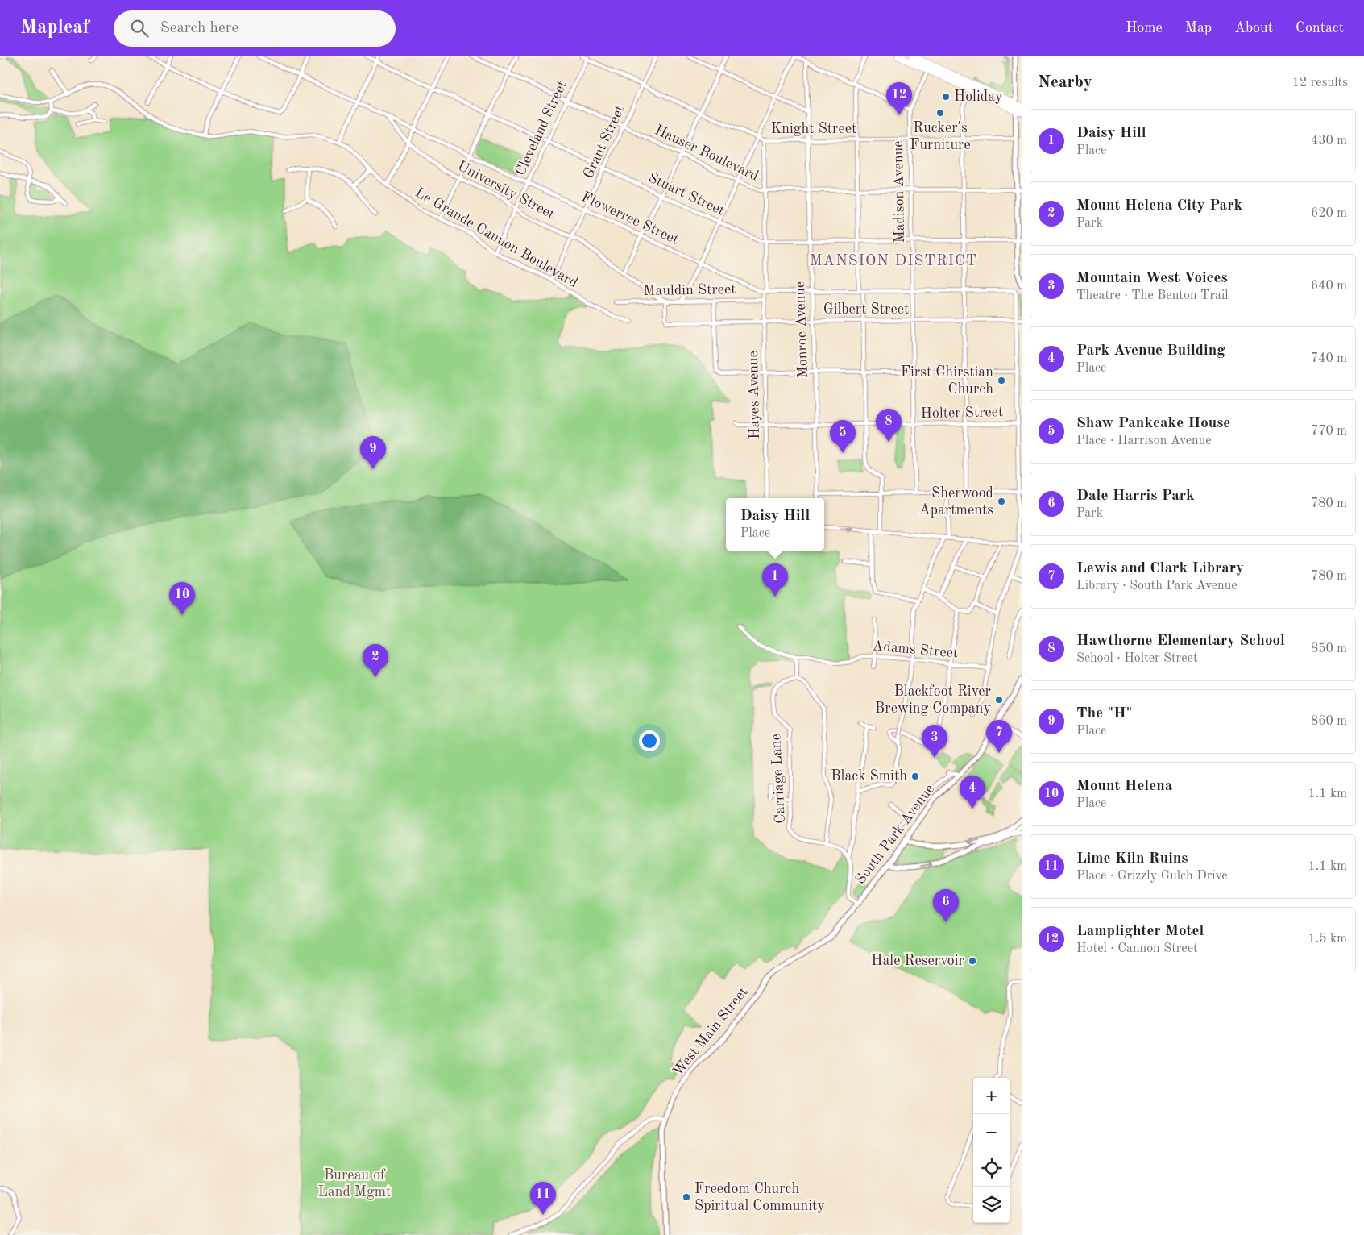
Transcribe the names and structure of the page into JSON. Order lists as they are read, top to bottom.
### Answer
{
  "streets": {
    "street": [
      "Cleveland Street",
      "Knight Street",
      "Grant Street",
      "Hauser Boulevard",
      "University Street",
      "Madison Avenue",
      "Stuart Street",
      "Flowerree Street",
      "Le Grande Cannon Boulevard",
      "Mauldin Street",
      "Gilbert Street",
      "Monroe Avenue",
      "Hayes Avenue",
      "Holter Street",
      "Adams Street",
      "Carriage Lane",
      "South Park Avenue",
      "West Main Street"
    ]
  },
  "crossings": [
    ["Cleveland Street", "Knight Street"],
    ["Cleveland Street", "Hauser Boulevard"],
    ["Cleveland Street", "University Street"],
    ["Cleveland Street", "Stuart Street"],
    ["Cleveland Street", "Flowerree Street"],
    ["Cleveland Street", "Le Grande Cannon Boulevard"],
    ["Knight Street", "Grant Street"],
    ["Knight Street", "Madison Avenue"],
    ["Knight Street", "Monroe Avenue"],
    ["Knight Street", "Hayes Avenue"],
    ["Grant Street", "Hauser Boulevard"],
    ["Grant Street", "University Street"],
    ["Grant Street", "Stuart Street"],
    ["Grant Street", "Flowerree Street"],
    ["Grant Street", "Le Grande Cannon Boulevard"],
    ["Hauser Boulevard", "Madison Avenue"],
    ["Hauser Boulevard", "Monroe Avenue"],
    ["Hauser Boulevard", "Hayes Avenue"],
    ["University Street", "Flowerree Street"],
    ["University Street", "Mauldin Street"],
    ["University Street", "Gilbert Street"],
    ["Madison Avenue", "Stuart Street"],
    ["Madison Avenue", "Flowerree Street"],
    ["Madison Avenue", "Gilbert Street"],
    ["Madison Avenue", "Holter Street"],
    ["Stuart Street", "Monroe Avenue"],
    ["Stuart Street", "Hayes Avenue"],
    ["Flowerree Street", "Gilbert Street"],
    ["Flowerree Street", "Monroe Avenue"],
    ["Flowerree Street", "Hayes Avenue"],
    ["Mauldin Street", "Gilbert Street"],
    ["Mauldin Street", "Hayes Avenue"],
    ["Gilbert Street", "Monroe Avenue"],
    ["Gilbert Street", "Hayes Avenue"],
    ["Monroe Avenue", "Holter Street"],
    ["Hayes Avenue", "Holter Street"],
    ["South Park Avenue", "West Main Street"]
  ],
  "districts": ["MANSION DISTRICT"],
  "parks": ["Bureau of Land Mgmt"],
  "places": [
    "Holiday",
    "Rucker's Furniture",
    "First Chirstian Church",
    "Sherwood Apartments",
    "Blackfoot River Brewing Company",
    "Black Smith",
    "Hale Reservoir",
    "Freedom Church Spiritual Community"
  ],
  "page": {
    "header": "Mapleaf",
    "search": "Search here",
    "nav": [
      "Home",
      "Map",
      "About",
      "Contact"
    ],
    "heading": ["Nearby", "12 results"],
    "pins": [
      "12",
      "8",
      "5",
      "9",
      "1",
      "10",
      "2",
      "7",
      "3",
      "4",
      "6",
      "11"
    ],
    "list": [
      {
        "mark": "1",
        "name": "Daisy Hill",
        "note": "Place",
        "value": "430 m"
      },
      {
        "mark": "2",
        "name": "Mount Helena City Park",
        "note": "Park",
        "value": "620 m"
      },
      {
        "mark": "3",
        "name": "Mountain West Voices",
        "note": "Theatre · The Benton Trail",
        "value": "640 m"
      },
      {
        "mark": "4",
        "name": "Park Avenue Building",
        "note": "Place",
        "value": "740 m"
      },
      {
        "mark": "5",
        "name": "Shaw Pankcake House",
        "note": "Place · Harrison Avenue",
        "value": "770 m"
      },
      {
        "mark": "6",
        "name": "Dale Harris Park",
        "note": "Park",
        "value": "780 m"
      },
      {
        "mark": "7",
        "name": "Lewis and Clark Library",
        "note": "Library · South Park Avenue",
        "value": "780 m"
      },
      {
        "mark": "8",
        "name": "Hawthorne Elementary School",
        "note": "School · Holter Street",
        "value": "850 m"
      },
      {
        "mark": "9",
        "name": "The \"H\"",
        "note": "Place",
        "value": "860 m"
      },
      {
        "mark": "10",
        "name": "Mount Helena",
        "note": "Place",
        "value": "1.1 km"
      },
      {
        "mark": "11",
        "name": "Lime Kiln Ruins",
        "note": "Place · Grizzly Gulch Drive",
        "value": "1.1 km"
      },
      {
        "mark": "12",
        "name": "Lamplighter Motel",
        "note": "Hotel · Cannon Street",
        "value": "1.5 km"
      }
    ],
    "popup": ["Daisy Hill", "Place"],
    "map_buttons": ["+", "−"]
  }
}
